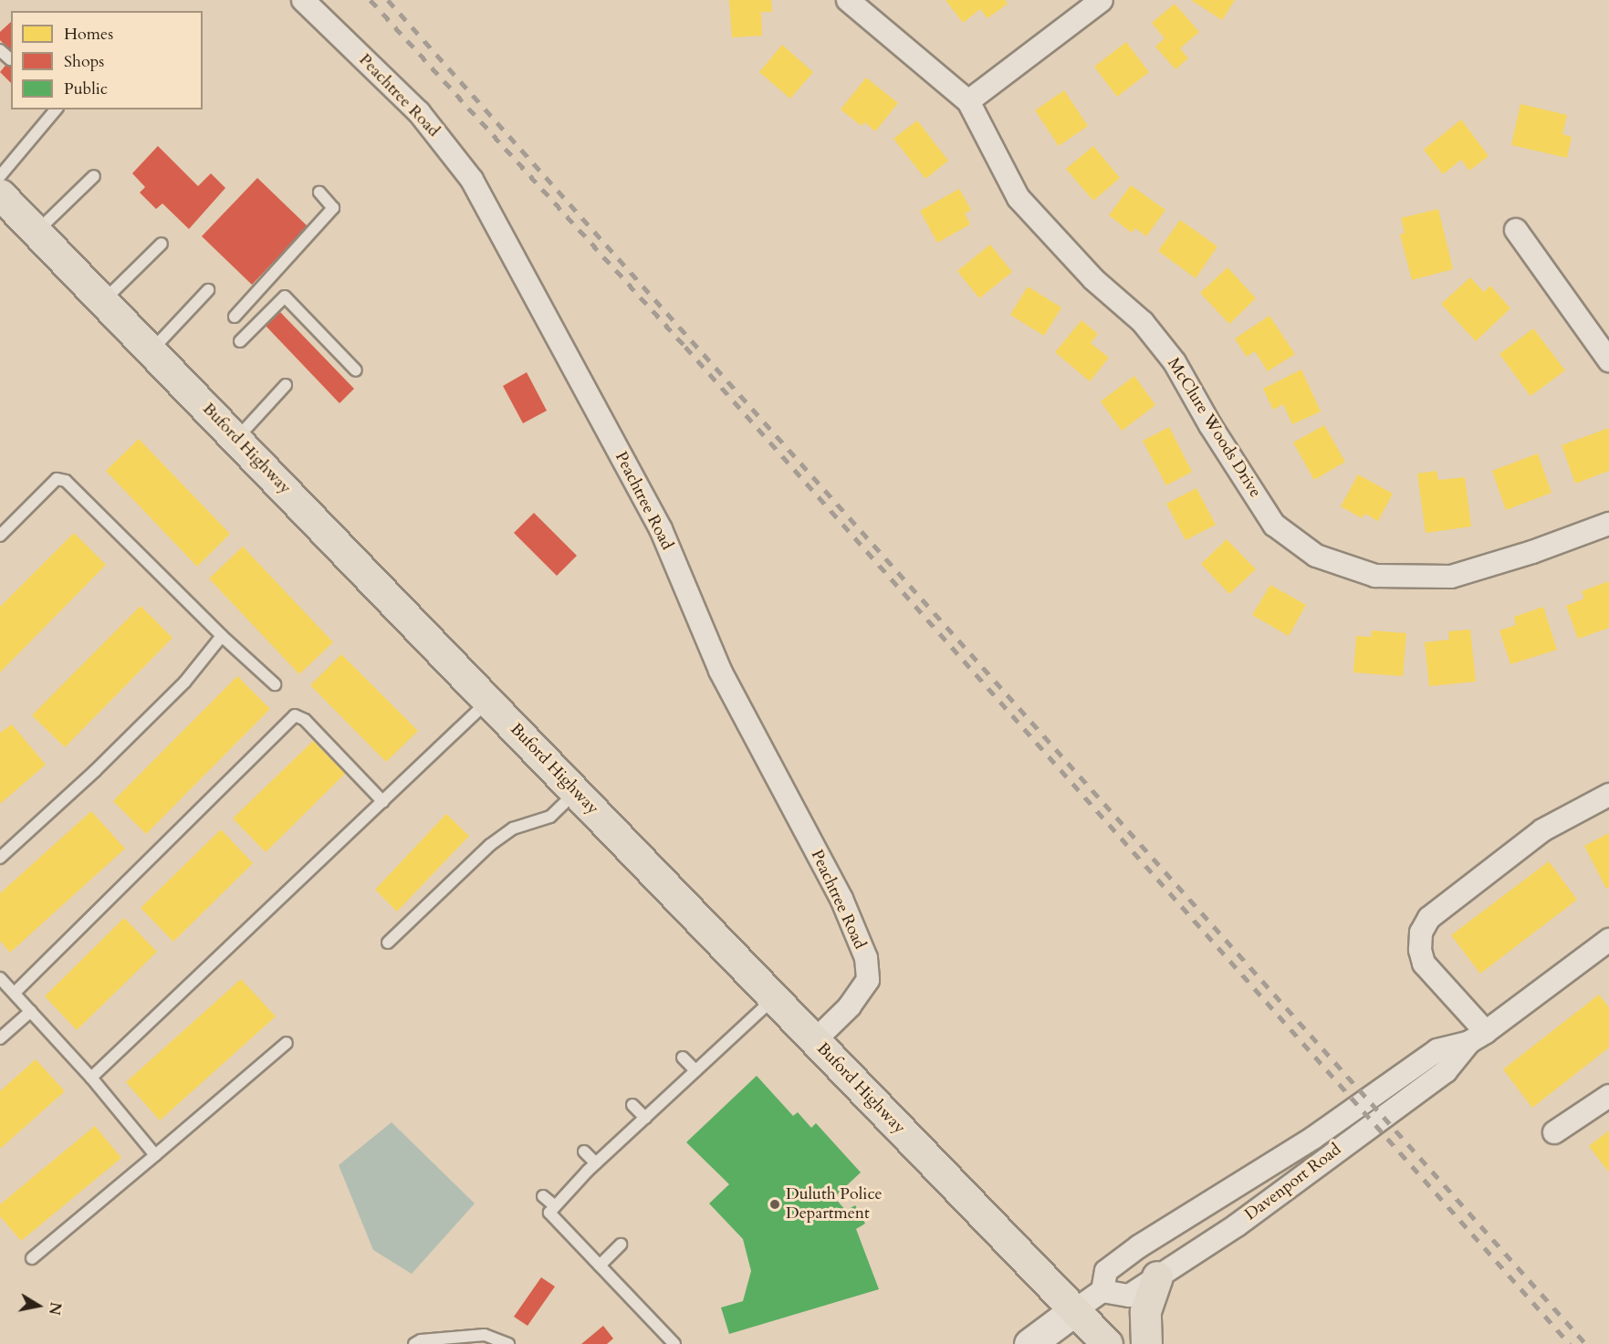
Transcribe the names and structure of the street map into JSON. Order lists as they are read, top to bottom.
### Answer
{
  "streets": {
    "main road": ["Buford Highway"],
    "street": ["Peachtree Road", "McClure Woods Drive", "Davenport Road"]
  },
  "crossings": [
    ["Peachtree Road", "Buford Highway"]
  ],
  "places": ["Duluth Police Department"],
  "legend": ["Homes", "Shops", "Public"],
  "north": "right"
}
